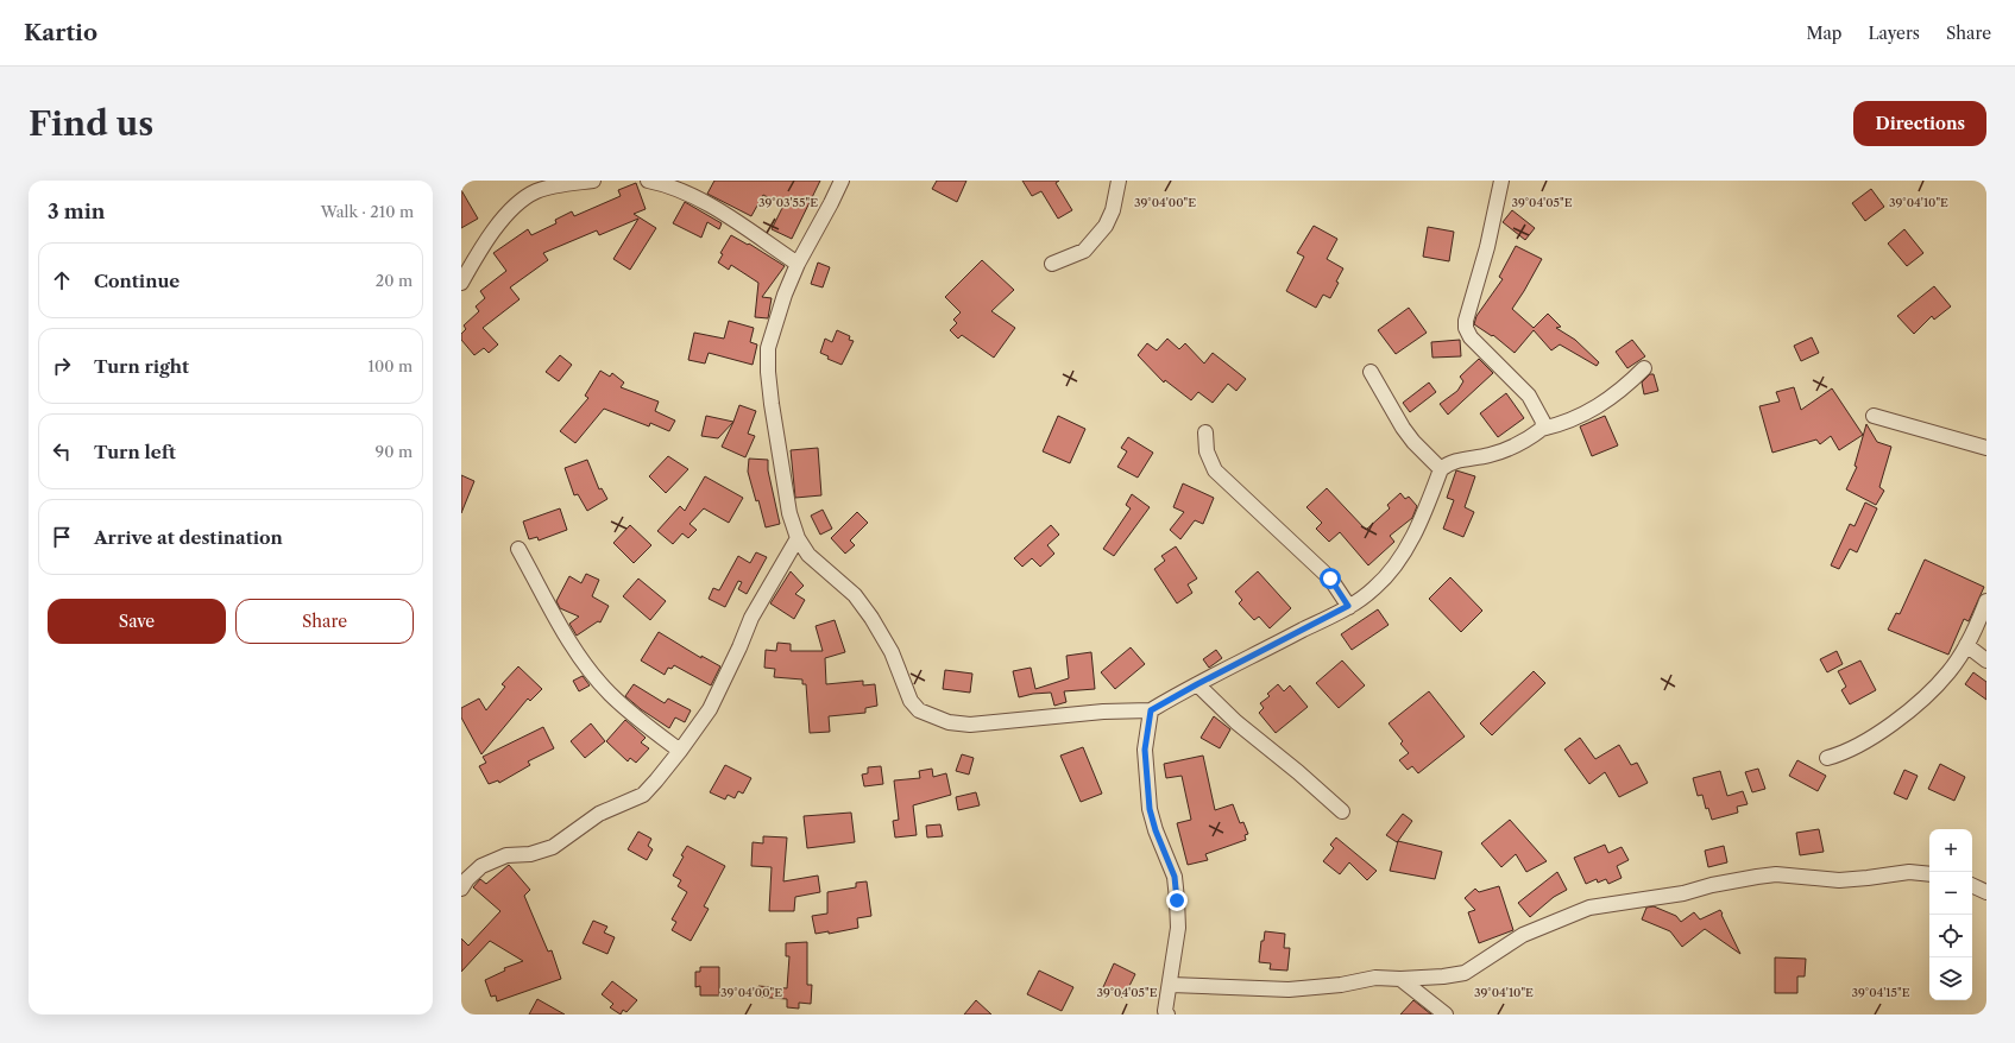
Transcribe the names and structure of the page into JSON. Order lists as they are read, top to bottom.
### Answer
{
  "page": {
    "header": "Kartio",
    "nav": ["Map", "Layers", "Share"],
    "buttons": [
      "Directions",
      ["Save", "Share"]
    ],
    "title": "Find us",
    "heading": ["3 min", "Walk · 210 m"],
    "list": [
      ["Continue", "20 m"],
      ["Turn right", "100 m"],
      ["Turn left", "90 m"],
      "Arrive at destination"
    ],
    "map_buttons": ["+", "−"]
  },
  "coordinates": [
    "39°03'55\"E",
    "39°04'00\"E",
    "39°04'05\"E",
    "39°04'10\"E",
    "39°04'15\"E"
  ]
}
